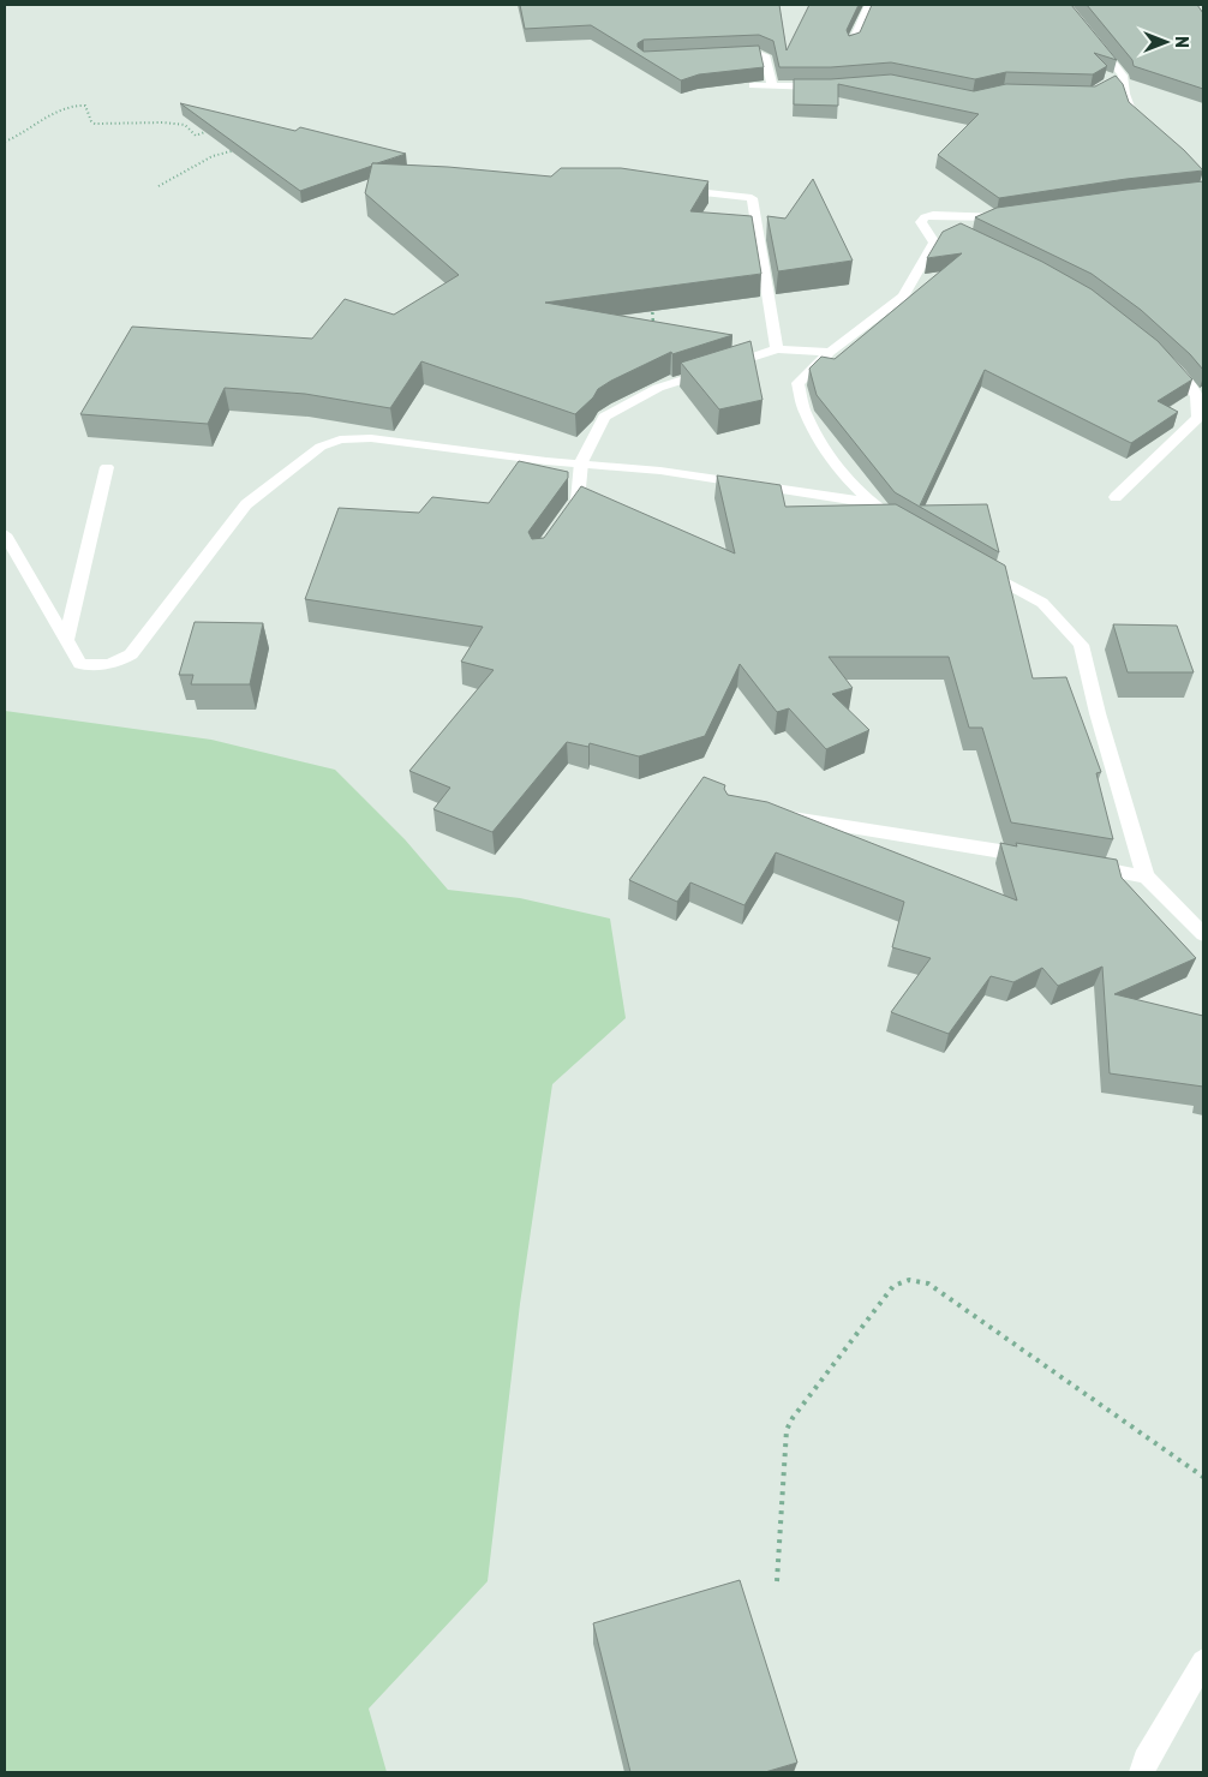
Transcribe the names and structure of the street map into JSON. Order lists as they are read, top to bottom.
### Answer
{
  "north": "right"
}
